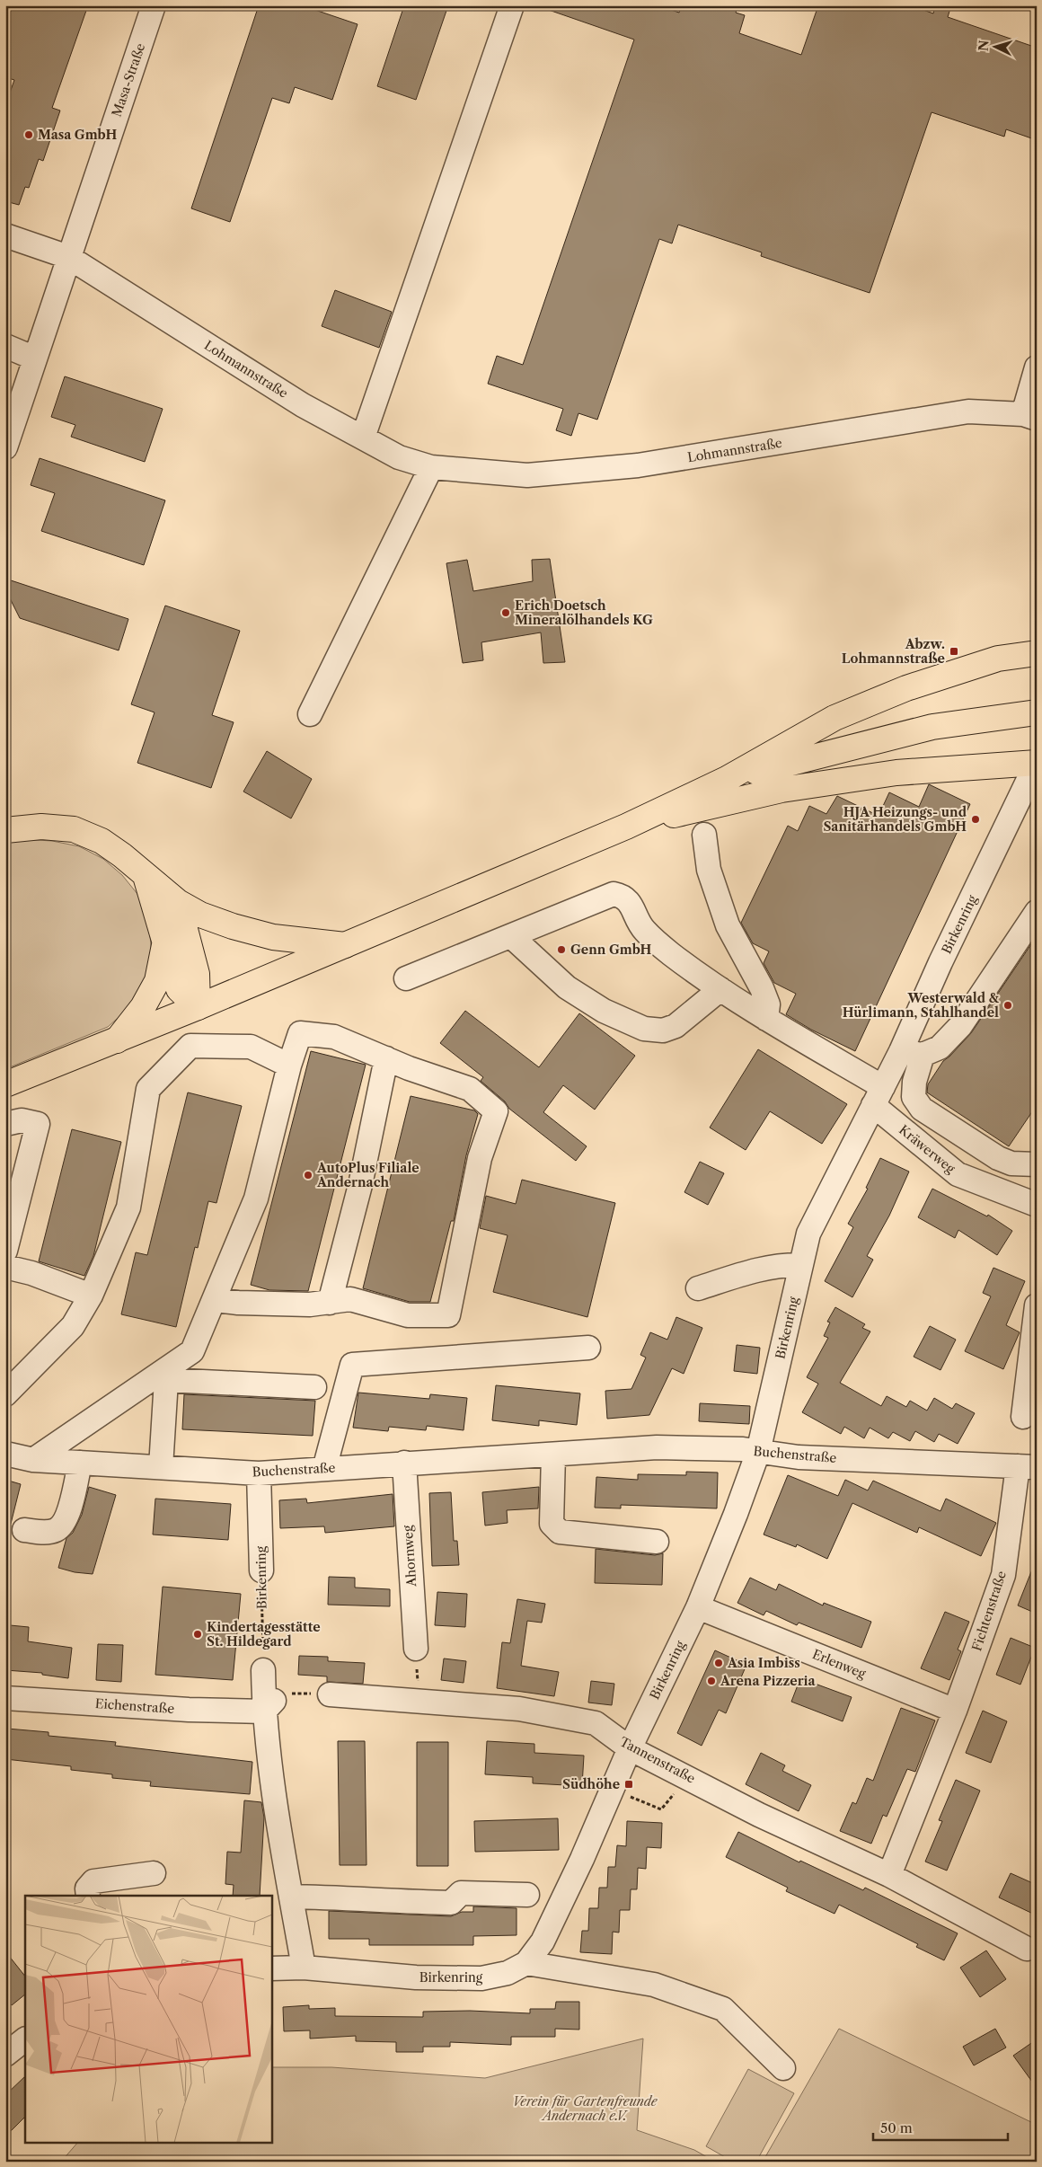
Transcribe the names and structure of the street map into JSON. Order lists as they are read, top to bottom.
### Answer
{
  "streets": {
    "street": [
      "Masa-Straße",
      "Lohmannstraße",
      "Birkenring",
      "Kräwerweg",
      "Buchenstraße",
      "Ahornweg",
      "Fichtenstraße",
      "Erlenweg",
      "Eichenstraße",
      "Tannenstraße"
    ]
  },
  "crossings": [
    ["Masa-Straße", "Lohmannstraße"],
    ["Birkenring", "Kräwerweg"],
    ["Birkenring", "Buchenstraße"],
    ["Birkenring", "Erlenweg"],
    ["Birkenring", "Tannenstraße"],
    ["Buchenstraße", "Ahornweg"],
    ["Buchenstraße", "Fichtenstraße"],
    ["Fichtenstraße", "Erlenweg"],
    ["Fichtenstraße", "Tannenstraße"]
  ],
  "parks": ["Verein für Gartenfreunde Andernach e.V."],
  "places": {
    "other": [
      "Masa GmbH",
      "Erich Doetsch Mineralölhandels KG",
      "HJA Heizungs- und Sanitärhandels GmbH",
      "Genn GmbH",
      "Westerwald & Hürlimann, Stahlhandel",
      "AutoPlus Filiale Andernach",
      "Kindertagesstätte St. Hildegard",
      "Asia Imbiss",
      "Arena Pizzeria"
    ],
    "transit": ["Abzw. Lohmannstraße", "Südhöhe"]
  },
  "scale_bar": "50 m",
  "north": "left"
}
